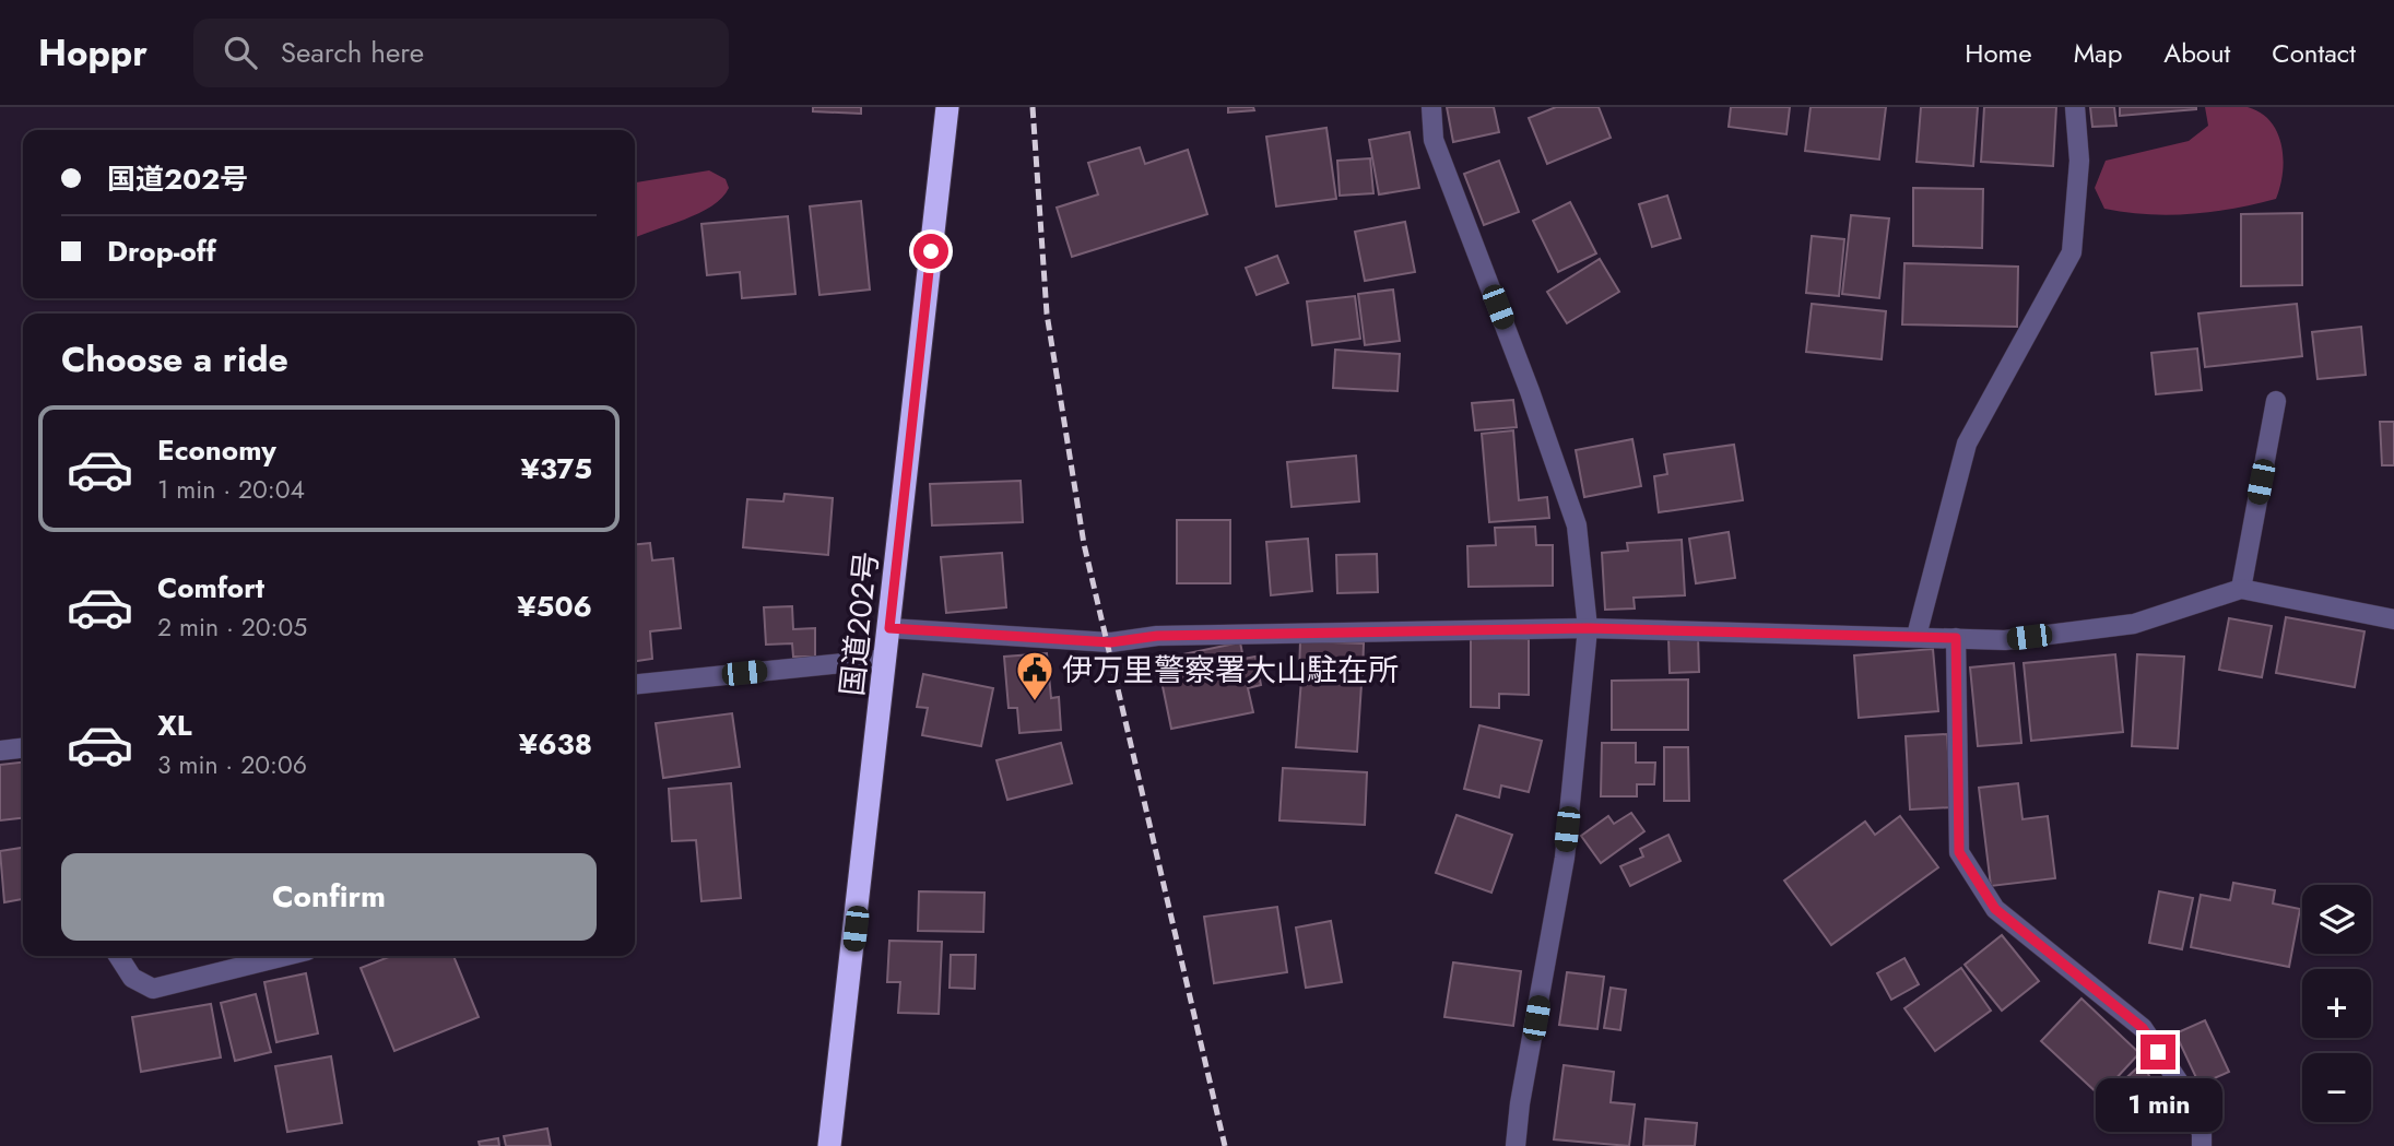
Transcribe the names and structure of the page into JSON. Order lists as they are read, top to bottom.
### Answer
{
  "streets": {
    "highway": ["国道202号"]
  },
  "places": {
    "public building": ["伊万里警察署大山駐在所"]
  },
  "page": {
    "header": "Hoppr",
    "search": "Search here",
    "nav": [
      "Home",
      "Map",
      "About",
      "Contact"
    ],
    "banner": ["国道202号", "Drop-off"],
    "heading": "Choose a ride",
    "list": [
      {
        "name": "Economy",
        "note": "1 min · 20:04",
        "value": "¥375"
      },
      {
        "name": "Comfort",
        "note": "2 min · 20:05",
        "value": "¥506"
      },
      {
        "name": "XL",
        "note": "3 min · 20:06",
        "value": "¥638"
      }
    ],
    "buttons": "Confirm",
    "map_buttons": ["+", "−"],
    "bubble": "1 min"
  }
}
